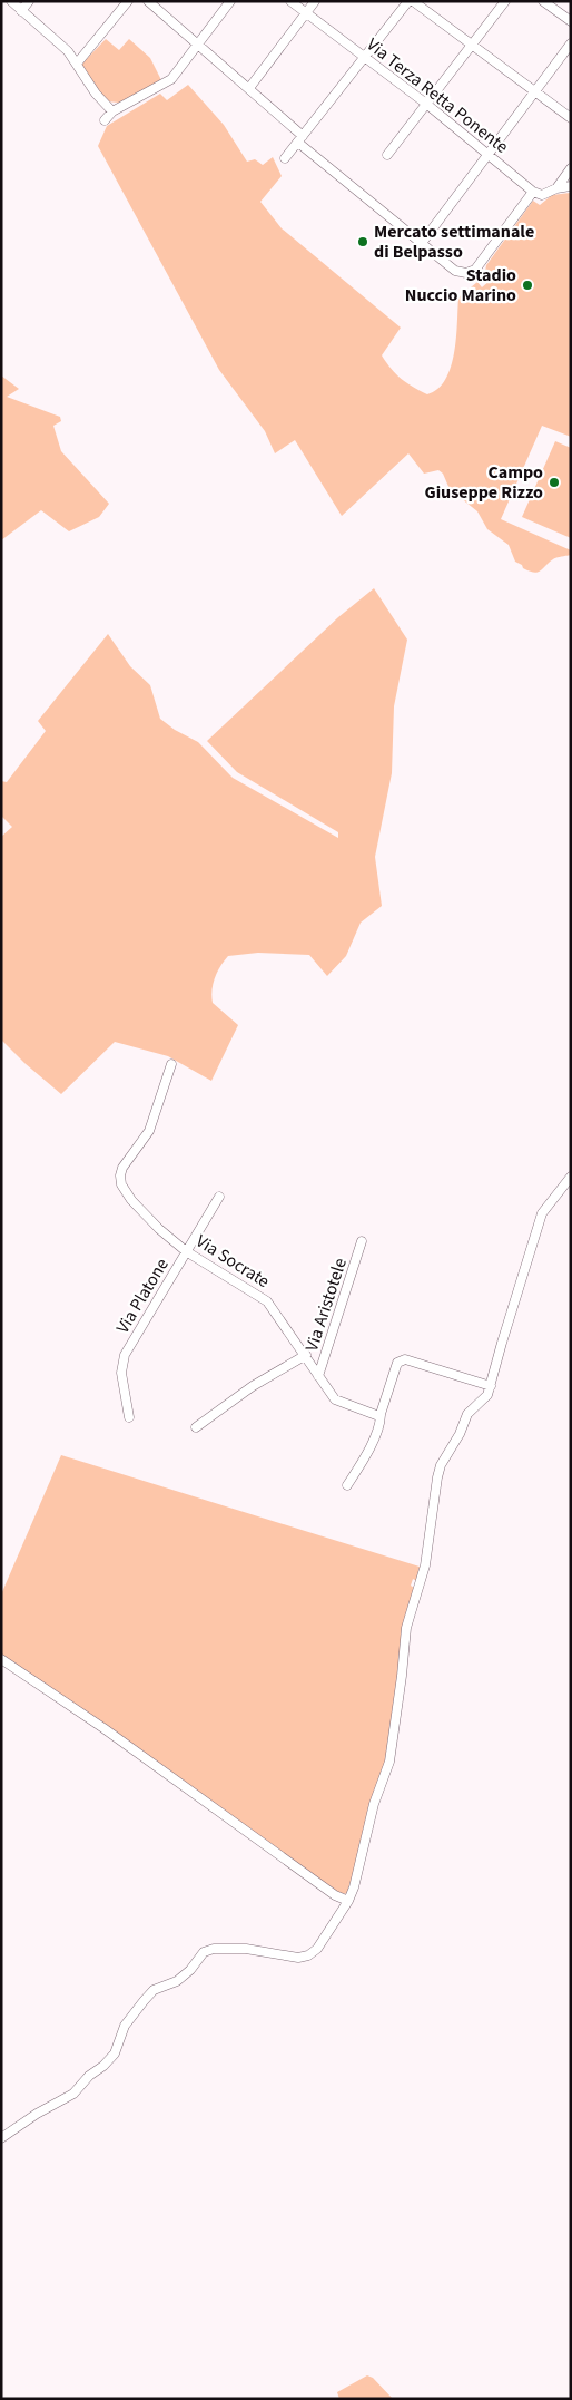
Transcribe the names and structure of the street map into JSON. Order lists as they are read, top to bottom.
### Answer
{
  "streets": {
    "street": [
      "Via Terza Retta Ponente",
      "Via Socrate",
      "Via Platone",
      "Via Aristotele"
    ]
  },
  "crossings": [
    ["Via Socrate", "Via Platone"],
    ["Via Socrate", "Via Aristotele"]
  ],
  "places": ["Mercato settimanale di Belpasso", "Stadio Nuccio Marino", "Campo Giuseppe Rizzo"]
}
